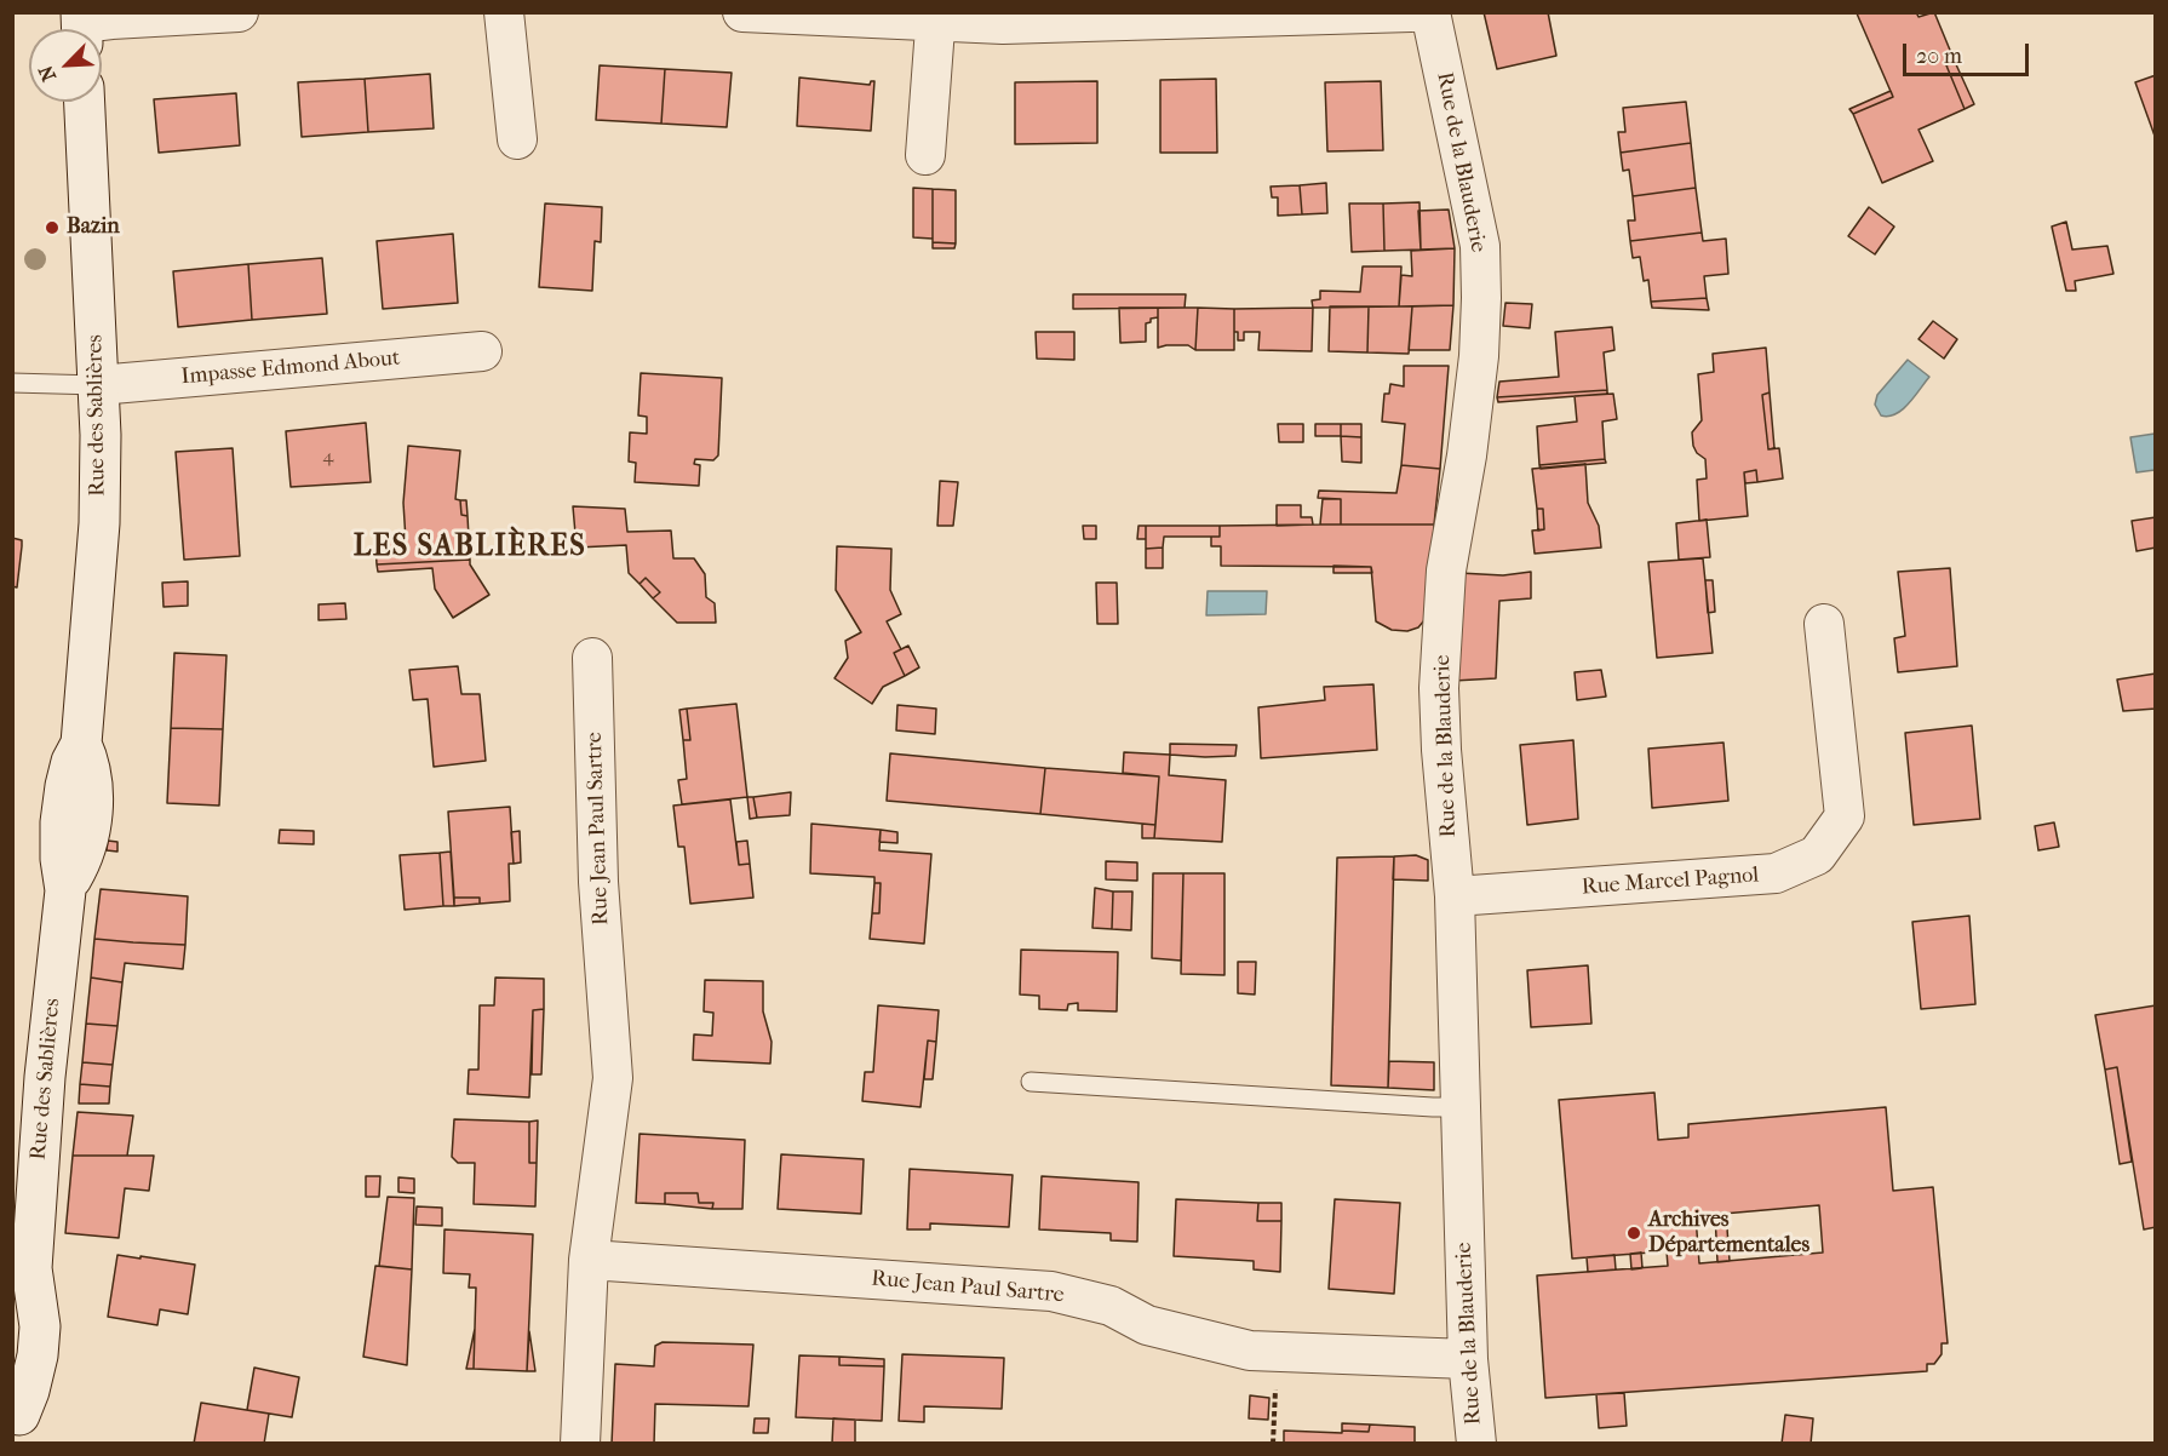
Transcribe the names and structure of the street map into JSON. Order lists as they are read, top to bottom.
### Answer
{
  "streets": {
    "street": [
      "Rue de la Blauderie",
      "Impasse Edmond About",
      "Rue des Sablières",
      "Rue Jean Paul Sartre",
      "Rue Marcel Pagnol"
    ]
  },
  "crossings": [
    ["Rue de la Blauderie", "Rue Jean Paul Sartre"],
    ["Rue de la Blauderie", "Rue Marcel Pagnol"],
    ["Impasse Edmond About", "Rue des Sablières"]
  ],
  "districts": ["LES SABLIÈRES"],
  "places": ["Bazin", "Archives Départementales"],
  "house_numbers": ["4"],
  "scale_bar": "20 m",
  "north": "bottom left"
}
